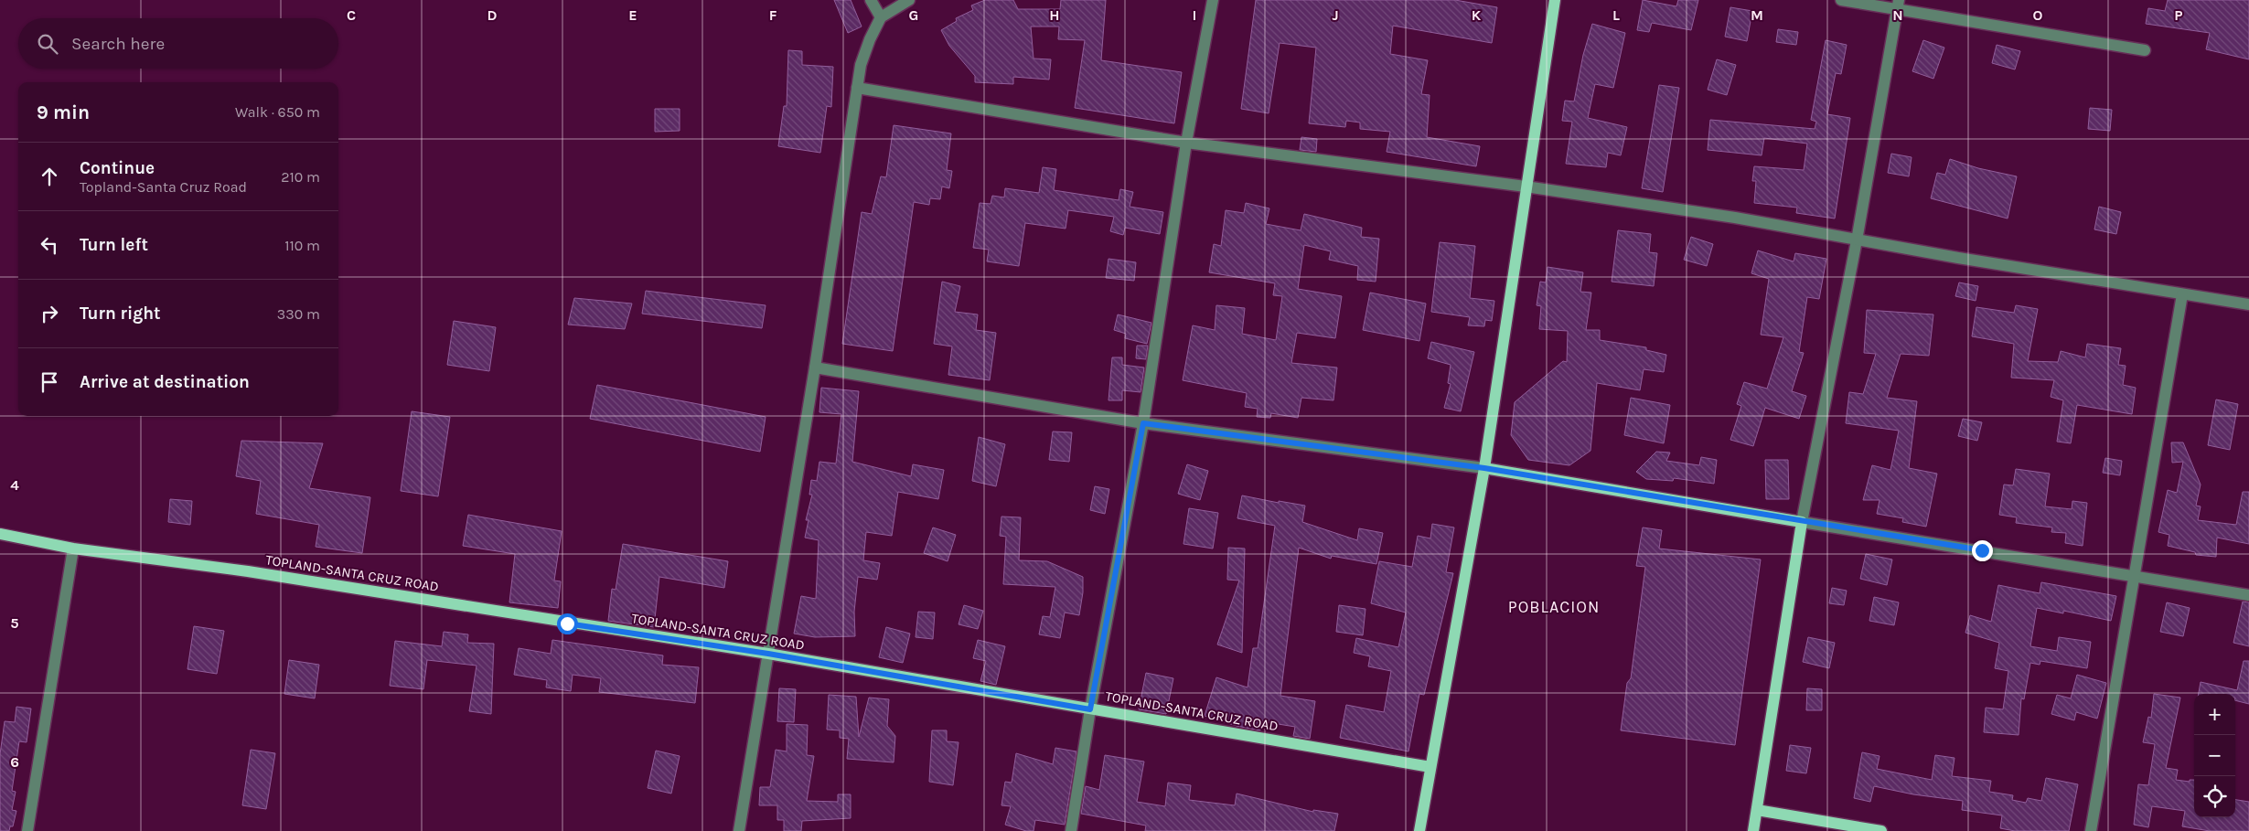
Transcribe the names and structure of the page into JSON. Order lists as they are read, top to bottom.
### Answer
{
  "streets": {
    "main road": ["TOPLAND-SANTA CRUZ ROAD"]
  },
  "districts": ["POBLACION"],
  "page": {
    "search": "Search here",
    "heading": ["9 min", "Walk · 650 m"],
    "list": [
      ["Continue", "Topland-Santa Cruz Road", "210 m"],
      ["Turn left", "110 m"],
      ["Turn right", "330 m"],
      "Arrive at destination"
    ],
    "map_buttons": ["+", "−"]
  },
  "grid": {
    "columns": [
      "C",
      "D",
      "E",
      "F",
      "G",
      "H",
      "I",
      "J",
      "K",
      "L",
      "M",
      "N",
      "O",
      "P"
    ],
    "rows": ["4", "5", "6"]
  }
}
